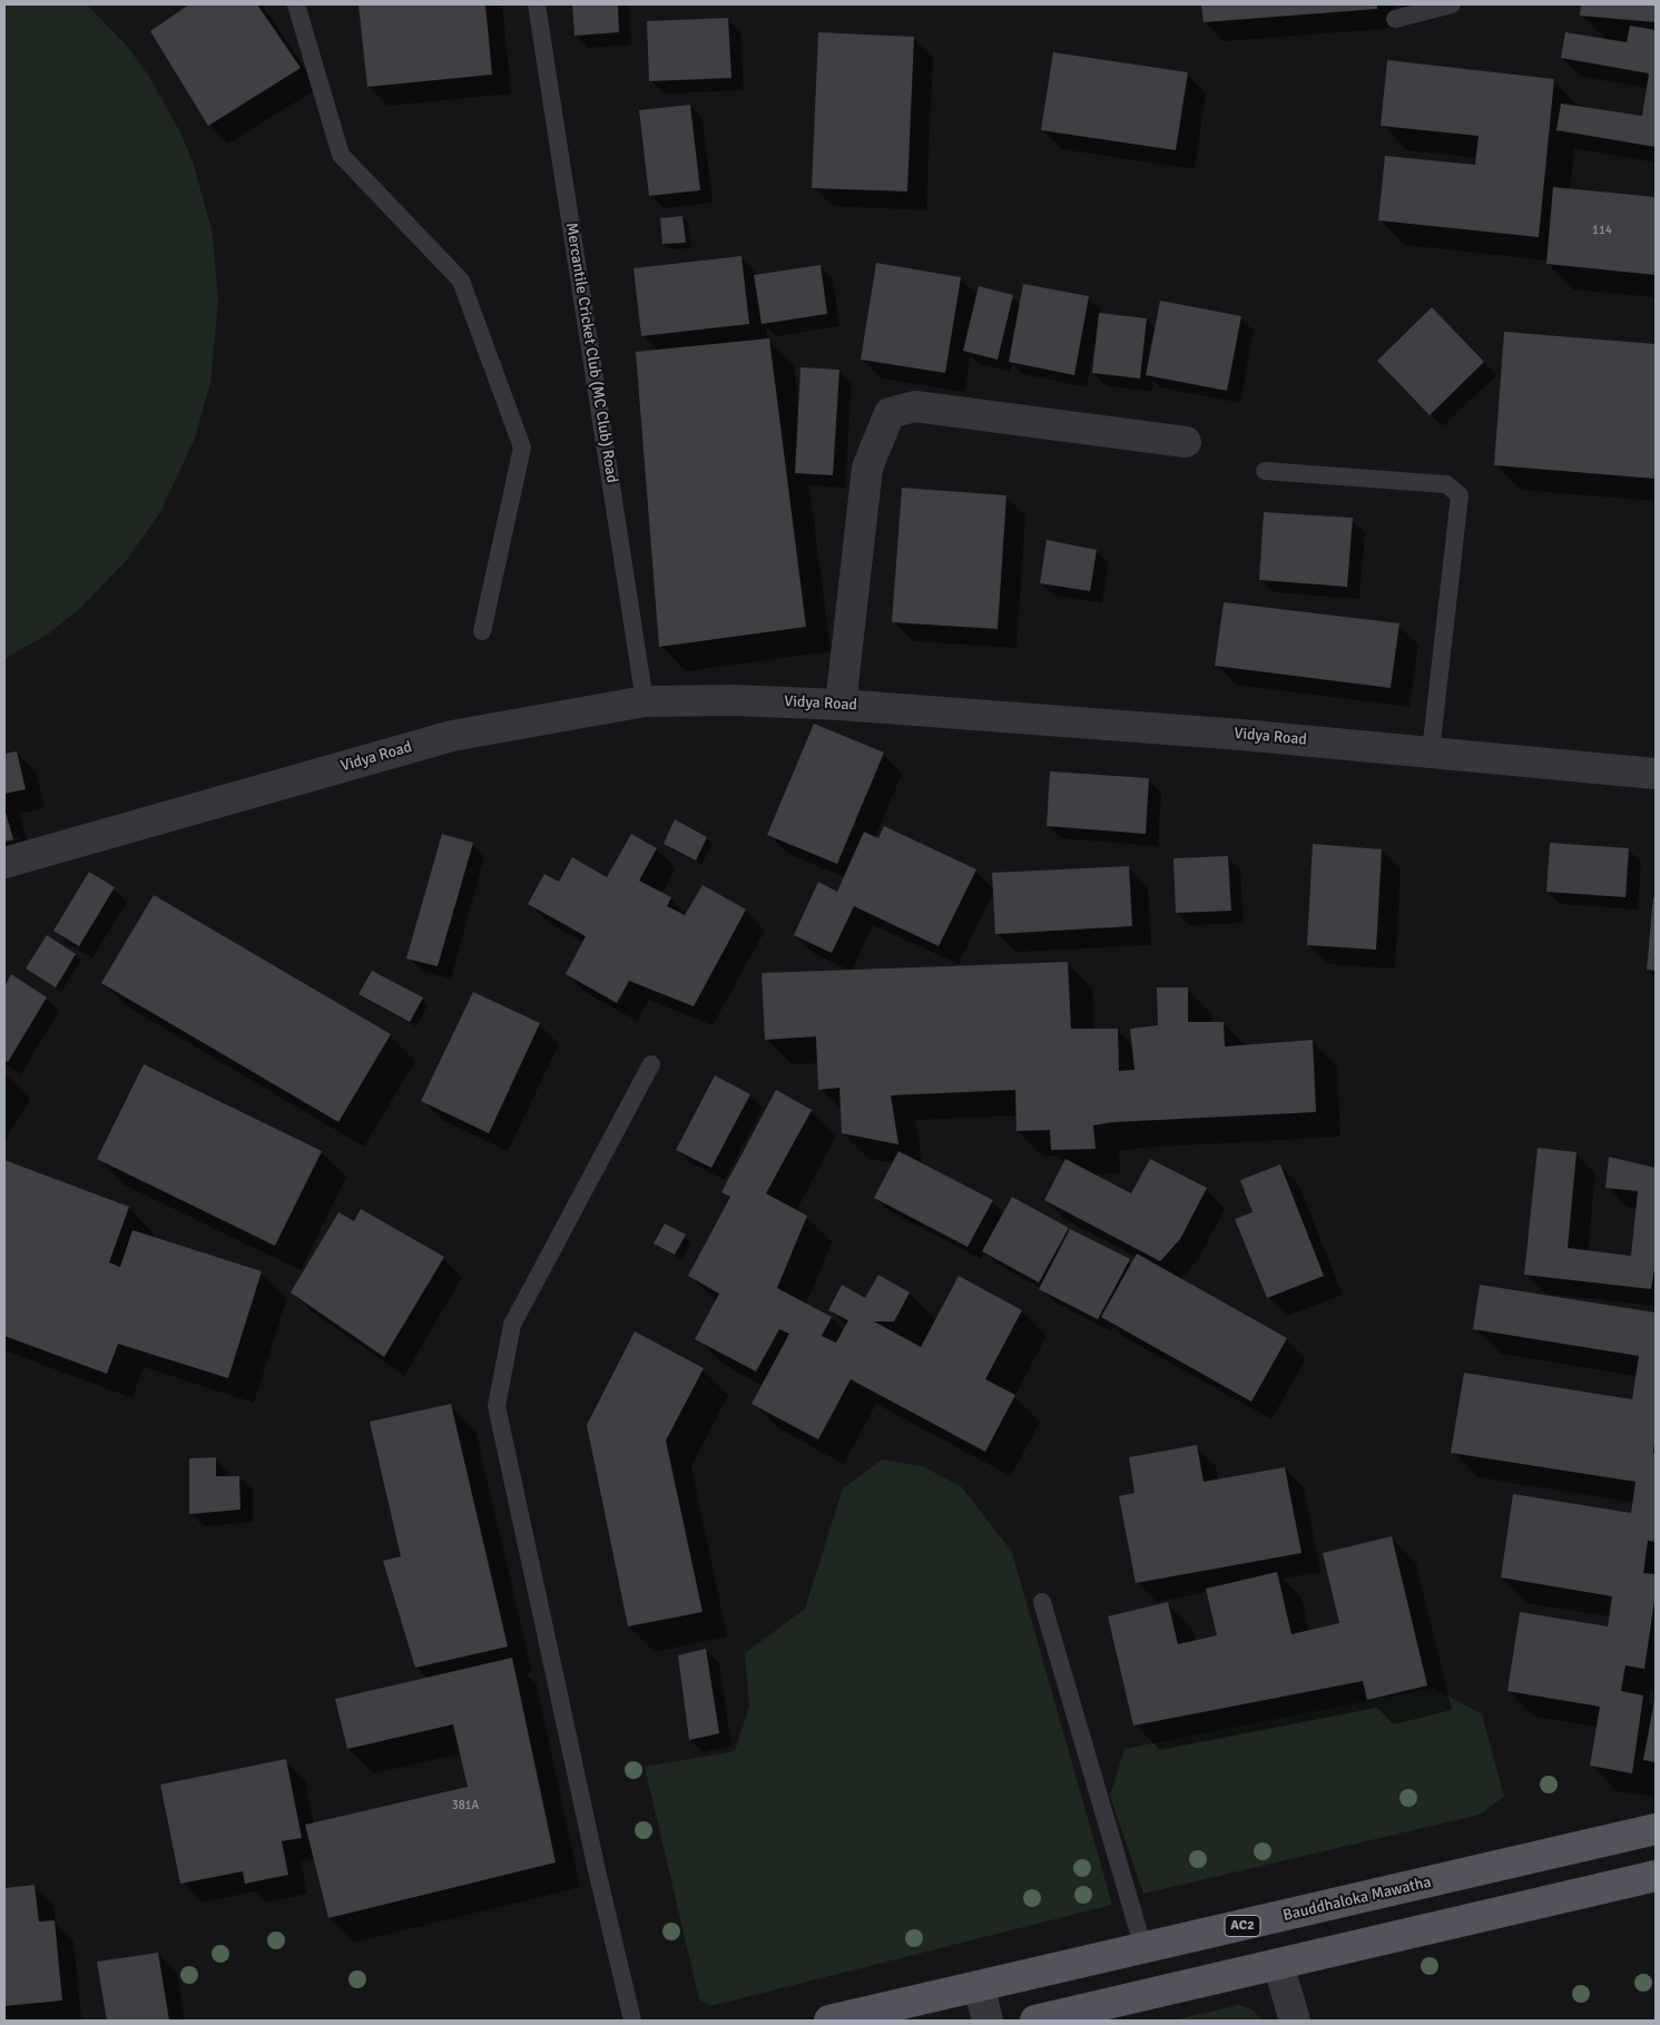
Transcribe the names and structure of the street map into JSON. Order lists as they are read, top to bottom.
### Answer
{
  "streets": {
    "main road": ["Bauddhaloka Mawatha", "AC2"],
    "street": ["Vidya Road"],
    "lane": ["Mercantile Cricket Club (MC Club) Road"]
  },
  "crossings": [
    ["Mercantile Cricket Club (MC Club) Road", "Vidya Road"]
  ],
  "house_numbers": ["114", "381A"]
}
